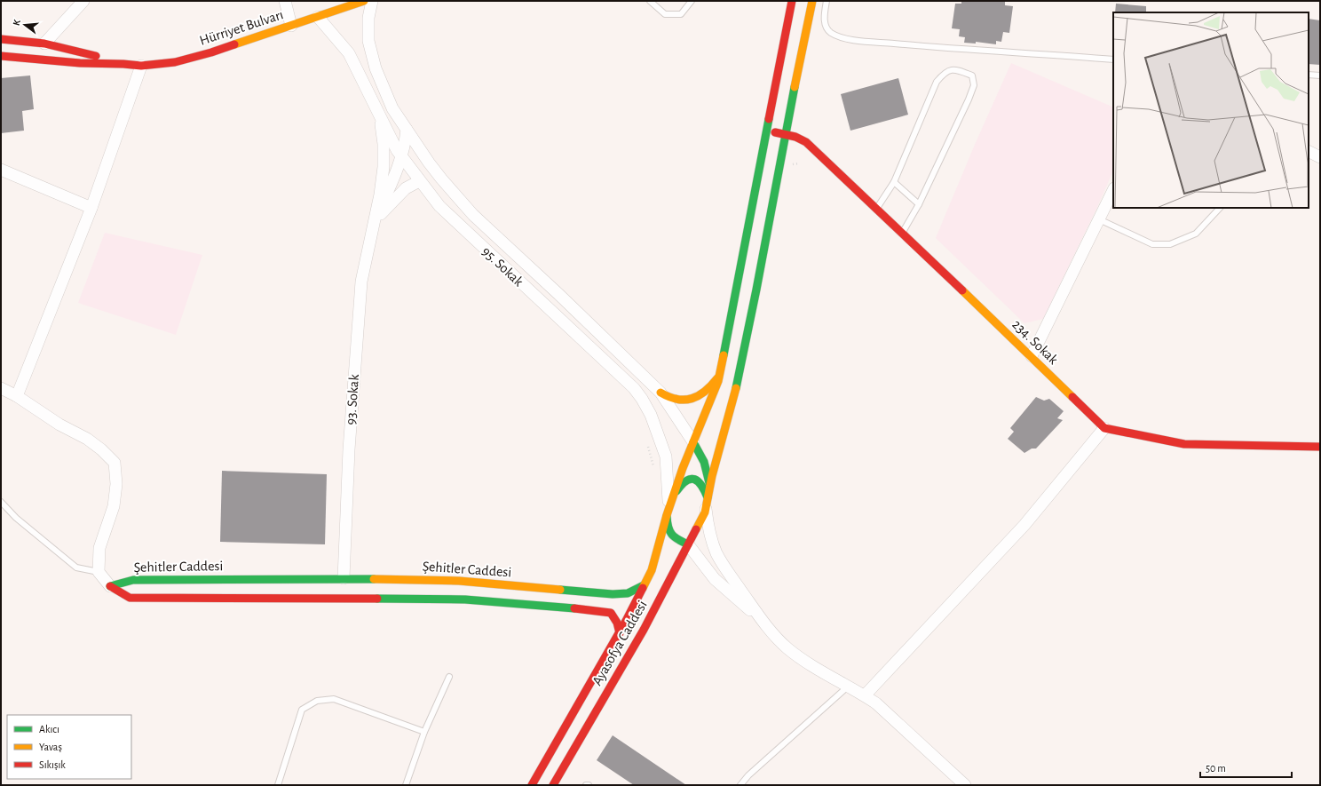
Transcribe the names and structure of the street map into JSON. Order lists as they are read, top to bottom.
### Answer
{
  "streets": {
    "main road": [
      "Hürriyet Bulvarı",
      "234. Sokak",
      "Şehitler Caddesi",
      "Ayasofya Caddesi"
    ],
    "street": ["95. Sokak", "93. Sokak"]
  },
  "crossings": [
    ["Hürriyet Bulvarı", "95. Sokak"],
    ["234. Sokak", "Ayasofya Caddesi"],
    ["93. Sokak", "Şehitler Caddesi"]
  ],
  "legend": ["Akıcı", "Yavaş", "Sıkışık"],
  "scale_bar": "50 m",
  "north": "left"
}
